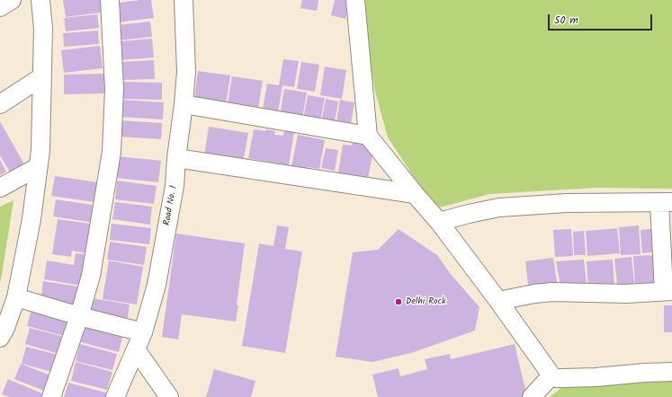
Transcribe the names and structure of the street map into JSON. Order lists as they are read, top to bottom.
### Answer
{
  "streets": {
    "street": ["Road No. 1"]
  },
  "places": ["Delhi Rock"],
  "scale_bar": "50 m"
}
